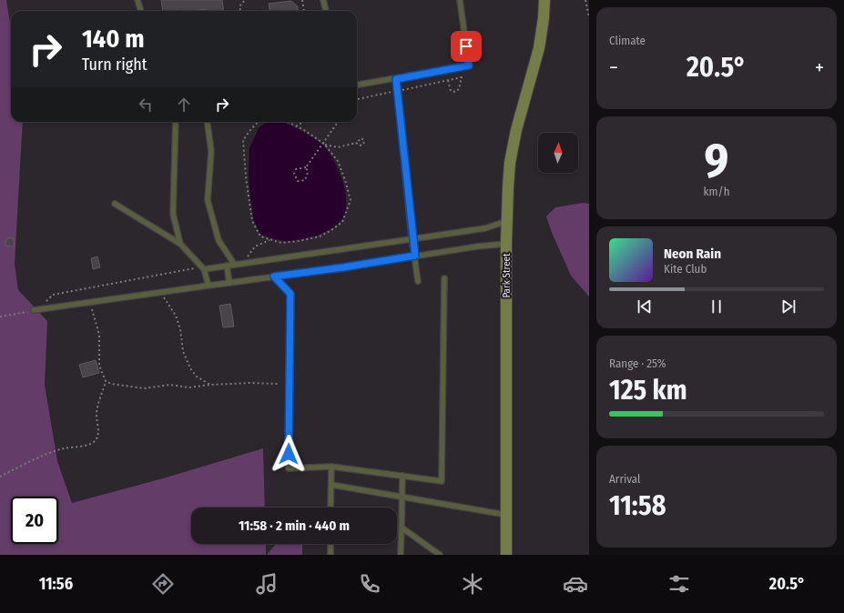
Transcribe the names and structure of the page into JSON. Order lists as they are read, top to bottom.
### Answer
{
  "streets": {
    "main road": ["Park Street"]
  },
  "north": "top",
  "page": {
    "tile": [
      "Climate",
      ["9", "km/h"],
      ["Range · 25%", "125 km"],
      ["Arrival", "11:58"]
    ],
    "turn": ["140 m", "Turn right"],
    "heat": ["−", "20.5°", "+"],
    "song": ["Neon Rain", "Kite Club"],
    "limit": "20",
    "trip": "11:58 · 2 min · 440 m",
    "tabs": ["11:56", "20.5°"]
  }
}
